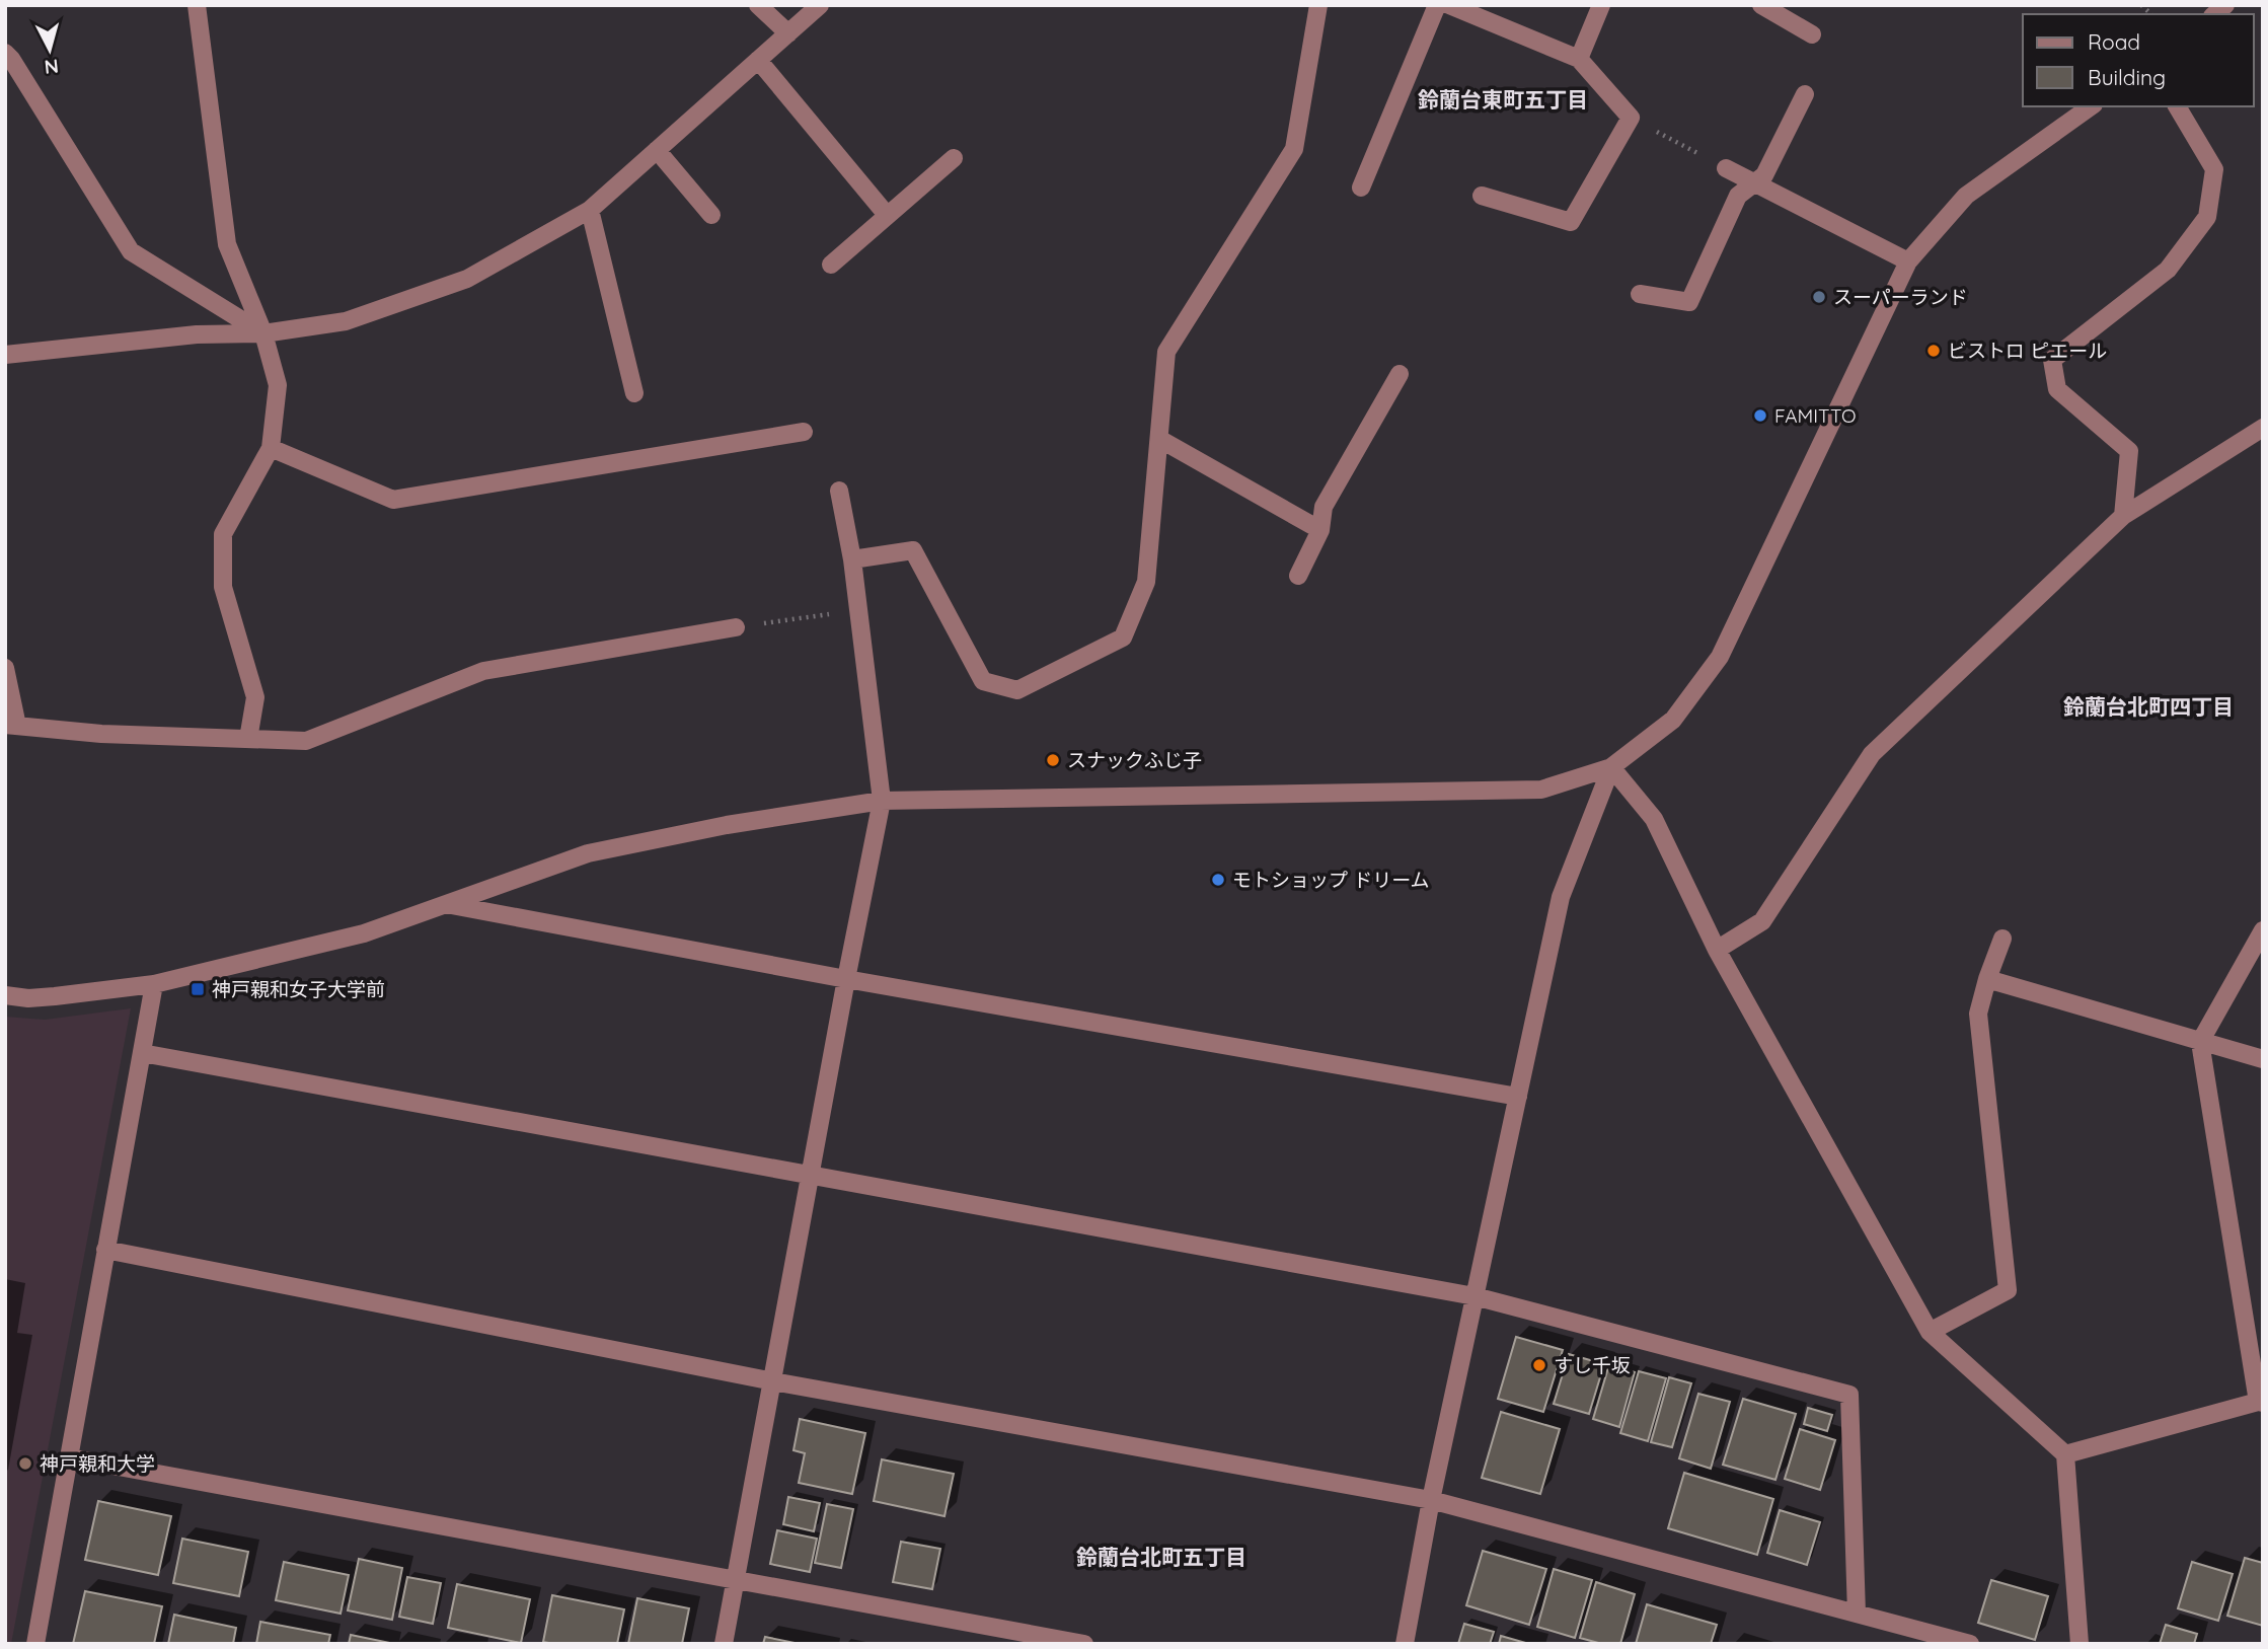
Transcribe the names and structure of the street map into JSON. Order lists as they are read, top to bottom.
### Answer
{
  "districts": ["鈴蘭台東町五丁目", "鈴蘭台北町四丁目", "鈴蘭台北町五丁目"],
  "places": {
    "other": [
      "スーパーランド",
      "ビストロ ピエール",
      "FAMITTO",
      "スナックふじ子",
      "モトショップ ドリーム",
      "すし千坂",
      "神戸親和大学"
    ],
    "transit": ["神戸親和女子大学前"]
  },
  "legend": ["Road", "Building"],
  "north": "bottom"
}
